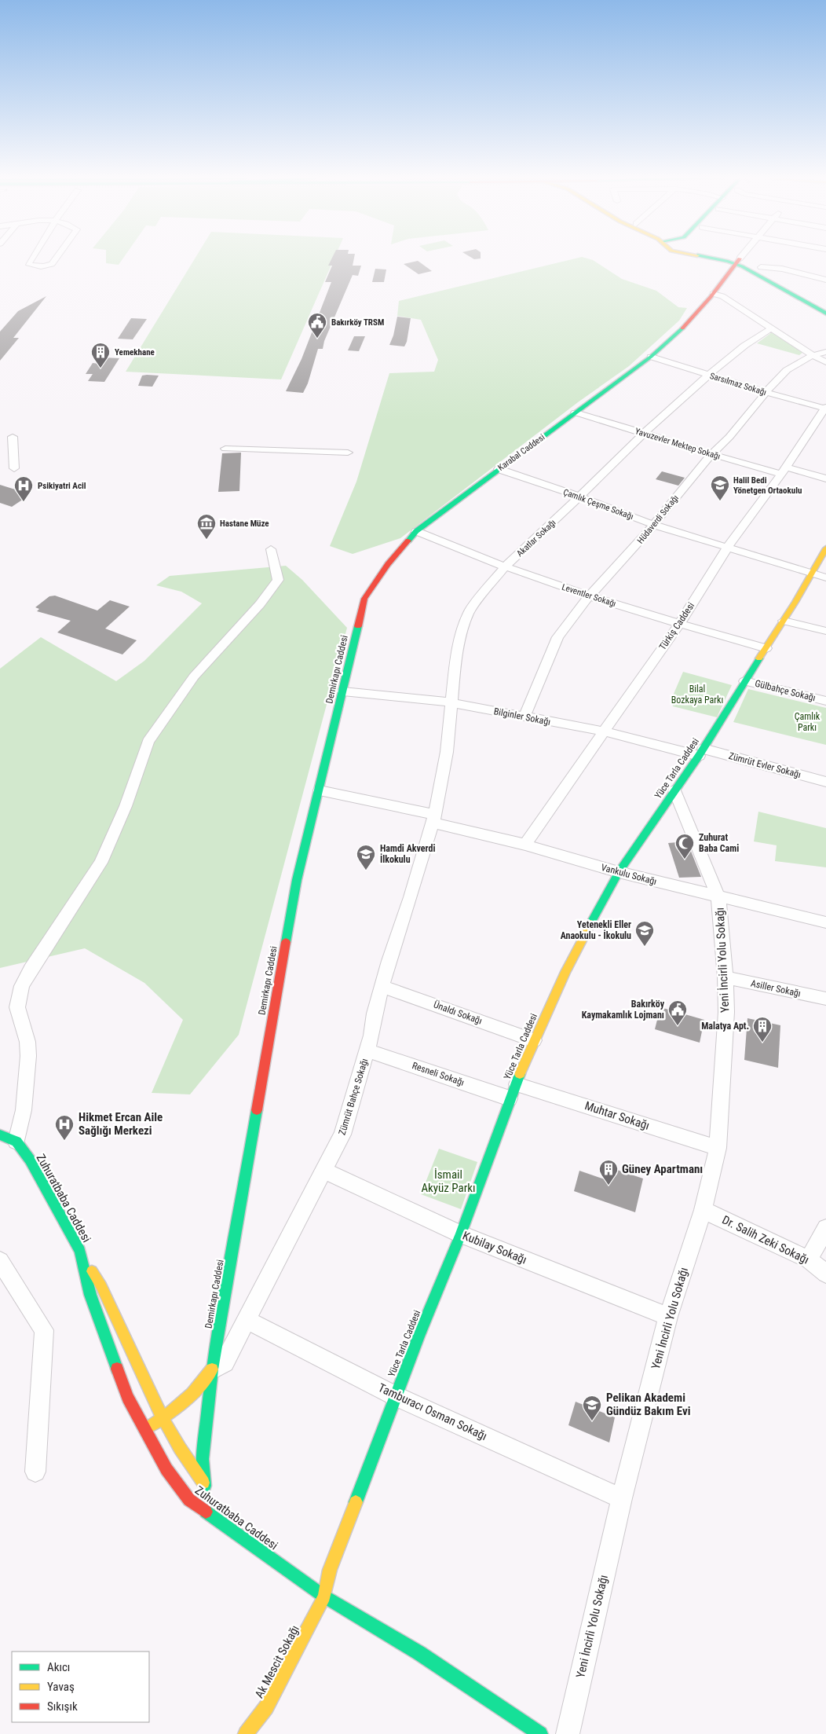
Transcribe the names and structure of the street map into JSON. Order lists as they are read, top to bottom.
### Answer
{
  "streets": {
    "main road": [
      "Karabal Caddesi",
      "Demirkapı Caddesi",
      "Yüce Tarla Caddesi",
      "Zuhuratbaba Caddesi",
      "Ak Mescit Sokağı"
    ],
    "street": [
      "Sarsılmaz Sokağı",
      "Yavuzevler Mektep Sokağı",
      "Çamlık Çeşme Sokağı",
      "Hüdaverdi Sokağı",
      "Akatlar Sokağı",
      "Leventler Sokağı",
      "Türkiş Caddesi",
      "Gülbahçe Sokağı",
      "Bilginler Sokağı",
      "Zümrüt Evler Sokağı",
      "Vankulu Sokağı",
      "Yeni İncirli Yolu Sokağı",
      "Asiller Sokağı",
      "Ünaldı Sokağı",
      "Resneli Sokağı",
      "Zümrüt Bahçe Sokağı",
      "Muhtar Sokağı",
      "Dr. Salih Zeki Sokağı",
      "Kubilay Sokağı",
      "Tamburacı Osman Sokağı"
    ]
  },
  "crossings": [
    ["Sarsılmaz Sokağı", "Karabal Caddesi"],
    ["Sarsılmaz Sokağı", "Hüdaverdi Sokağı"],
    ["Sarsılmaz Sokağı", "Akatlar Sokağı"],
    ["Sarsılmaz Sokağı", "Türkiş Caddesi"],
    ["Yavuzevler Mektep Sokağı", "Karabal Caddesi"],
    ["Yavuzevler Mektep Sokağı", "Hüdaverdi Sokağı"],
    ["Yavuzevler Mektep Sokağı", "Akatlar Sokağı"],
    ["Yavuzevler Mektep Sokağı", "Türkiş Caddesi"],
    ["Karabal Caddesi", "Çamlık Çeşme Sokağı"],
    ["Karabal Caddesi", "Leventler Sokağı"],
    ["Karabal Caddesi", "Demirkapı Caddesi"],
    ["Çamlık Çeşme Sokağı", "Hüdaverdi Sokağı"],
    ["Çamlık Çeşme Sokağı", "Akatlar Sokağı"],
    ["Çamlık Çeşme Sokağı", "Türkiş Caddesi"],
    ["Çamlık Çeşme Sokağı", "Yüce Tarla Caddesi"],
    ["Hüdaverdi Sokağı", "Leventler Sokağı"],
    ["Hüdaverdi Sokağı", "Bilginler Sokağı"],
    ["Akatlar Sokağı", "Leventler Sokağı"],
    ["Akatlar Sokağı", "Bilginler Sokağı"],
    ["Akatlar Sokağı", "Vankulu Sokağı"],
    ["Akatlar Sokağı", "Zümrüt Bahçe Sokağı"],
    ["Leventler Sokağı", "Türkiş Caddesi"],
    ["Leventler Sokağı", "Yüce Tarla Caddesi"],
    ["Türkiş Caddesi", "Bilginler Sokağı"],
    ["Türkiş Caddesi", "Vankulu Sokağı"],
    ["Demirkapı Caddesi", "Bilginler Sokağı"],
    ["Demirkapı Caddesi", "Vankulu Sokağı"],
    ["Demirkapı Caddesi", "Zümrüt Bahçe Sokağı"],
    ["Demirkapı Caddesi", "Zuhuratbaba Caddesi"],
    ["Gülbahçe Sokağı", "Yüce Tarla Caddesi"],
    ["Bilginler Sokağı", "Zümrüt Evler Sokağı"],
    ["Bilginler Sokağı", "Yüce Tarla Caddesi"],
    ["Zümrüt Evler Sokağı", "Yüce Tarla Caddesi"],
    ["Yüce Tarla Caddesi", "Vankulu Sokağı"],
    ["Yüce Tarla Caddesi", "Yeni İncirli Yolu Sokağı"],
    ["Yüce Tarla Caddesi", "Ünaldı Sokağı"],
    ["Yüce Tarla Caddesi", "Resneli Sokağı"],
    ["Yüce Tarla Caddesi", "Muhtar Sokağı"],
    ["Yüce Tarla Caddesi", "Zuhuratbaba Caddesi"],
    ["Yüce Tarla Caddesi", "Kubilay Sokağı"],
    ["Yüce Tarla Caddesi", "Tamburacı Osman Sokağı"],
    ["Yüce Tarla Caddesi", "Ak Mescit Sokağı"],
    ["Vankulu Sokağı", "Yeni İncirli Yolu Sokağı"],
    ["Vankulu Sokağı", "Zümrüt Bahçe Sokağı"],
    ["Yeni İncirli Yolu Sokağı", "Asiller Sokağı"],
    ["Yeni İncirli Yolu Sokağı", "Muhtar Sokağı"],
    ["Yeni İncirli Yolu Sokağı", "Dr. Salih Zeki Sokağı"],
    ["Yeni İncirli Yolu Sokağı", "Kubilay Sokağı"],
    ["Yeni İncirli Yolu Sokağı", "Tamburacı Osman Sokağı"],
    ["Ünaldı Sokağı", "Zümrüt Bahçe Sokağı"],
    ["Resneli Sokağı", "Zümrüt Bahçe Sokağı"],
    ["Resneli Sokağı", "Muhtar Sokağı"],
    ["Zümrüt Bahçe Sokağı", "Kubilay Sokağı"],
    ["Zümrüt Bahçe Sokağı", "Tamburacı Osman Sokağı"],
    ["Zuhuratbaba Caddesi", "Ak Mescit Sokağı"]
  ],
  "parks": ["Bilal Bozkaya Parkı", "Çamlık Parkı", "İsmail Akyüz Parkı"],
  "places": {
    "public building": ["Bakırköy TRSM", "Bakırköy Kaymakamlık Lojmanı"],
    "building": ["Yemekhane", "Malatya Apt.", "Güney Apartmanı"],
    "school or university": [
      "Halil Bedi Yönetgen Ortaokulu",
      "Hamdi Akverdi İlkokulu",
      "Yetenekli Eller Anaokulu - İkokulu",
      "Pelikan Akademi Gündüz Bakım Evi"
    ],
    "hospital": ["Psikiyatri Acil", "Hikmet Ercan Aile Sağlığı Merkezi"],
    "museum": ["Hastane Müze"],
    "mosque": ["Zuhurat Baba Cami"]
  },
  "legend": ["Akıcı", "Yavaş", "Sıkışık"]
}
